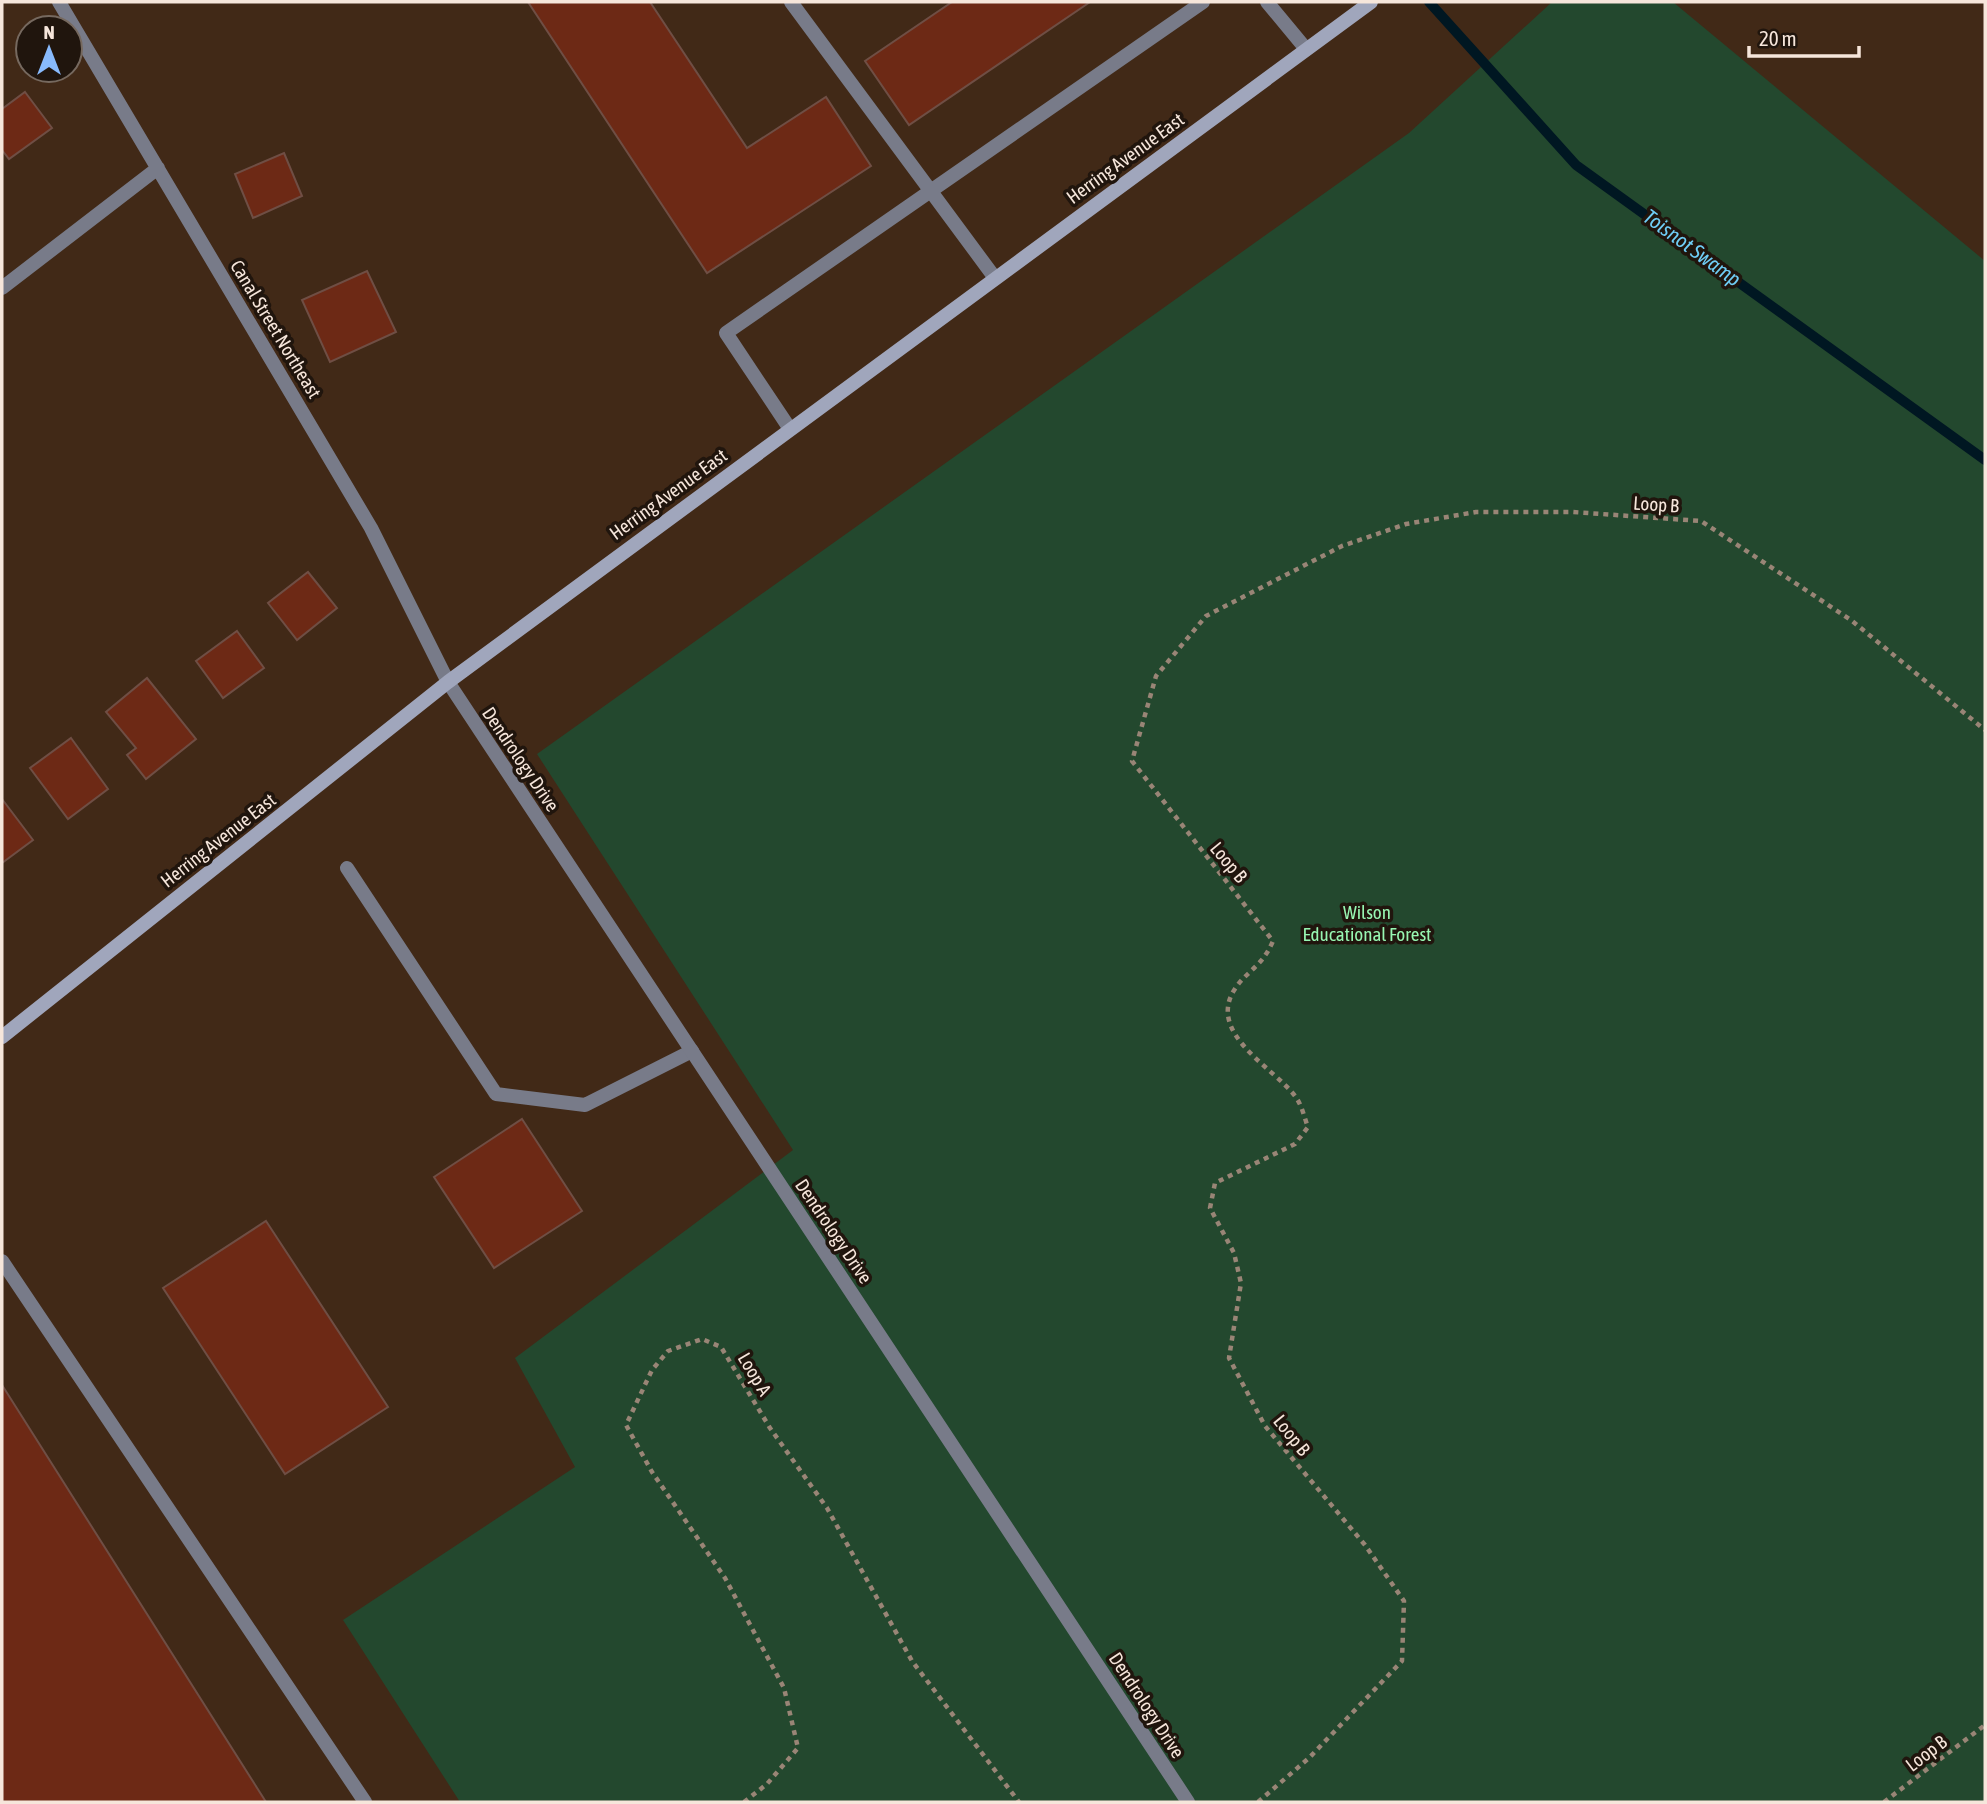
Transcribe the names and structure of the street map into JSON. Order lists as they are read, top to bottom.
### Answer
{
  "streets": {
    "main road": ["Herring Avenue East"],
    "street": ["Canal Street Northeast", "Dendrology Drive"],
    "path": ["Loop B", "Loop A"]
  },
  "crossings": [
    ["Herring Avenue East", "Canal Street Northeast"],
    ["Herring Avenue East", "Dendrology Drive"],
    ["Canal Street Northeast", "Dendrology Drive"]
  ],
  "water": ["Toisnot Swamp"],
  "parks": ["Wilson Educational Forest"],
  "scale_bar": "20 m",
  "north": "top"
}
